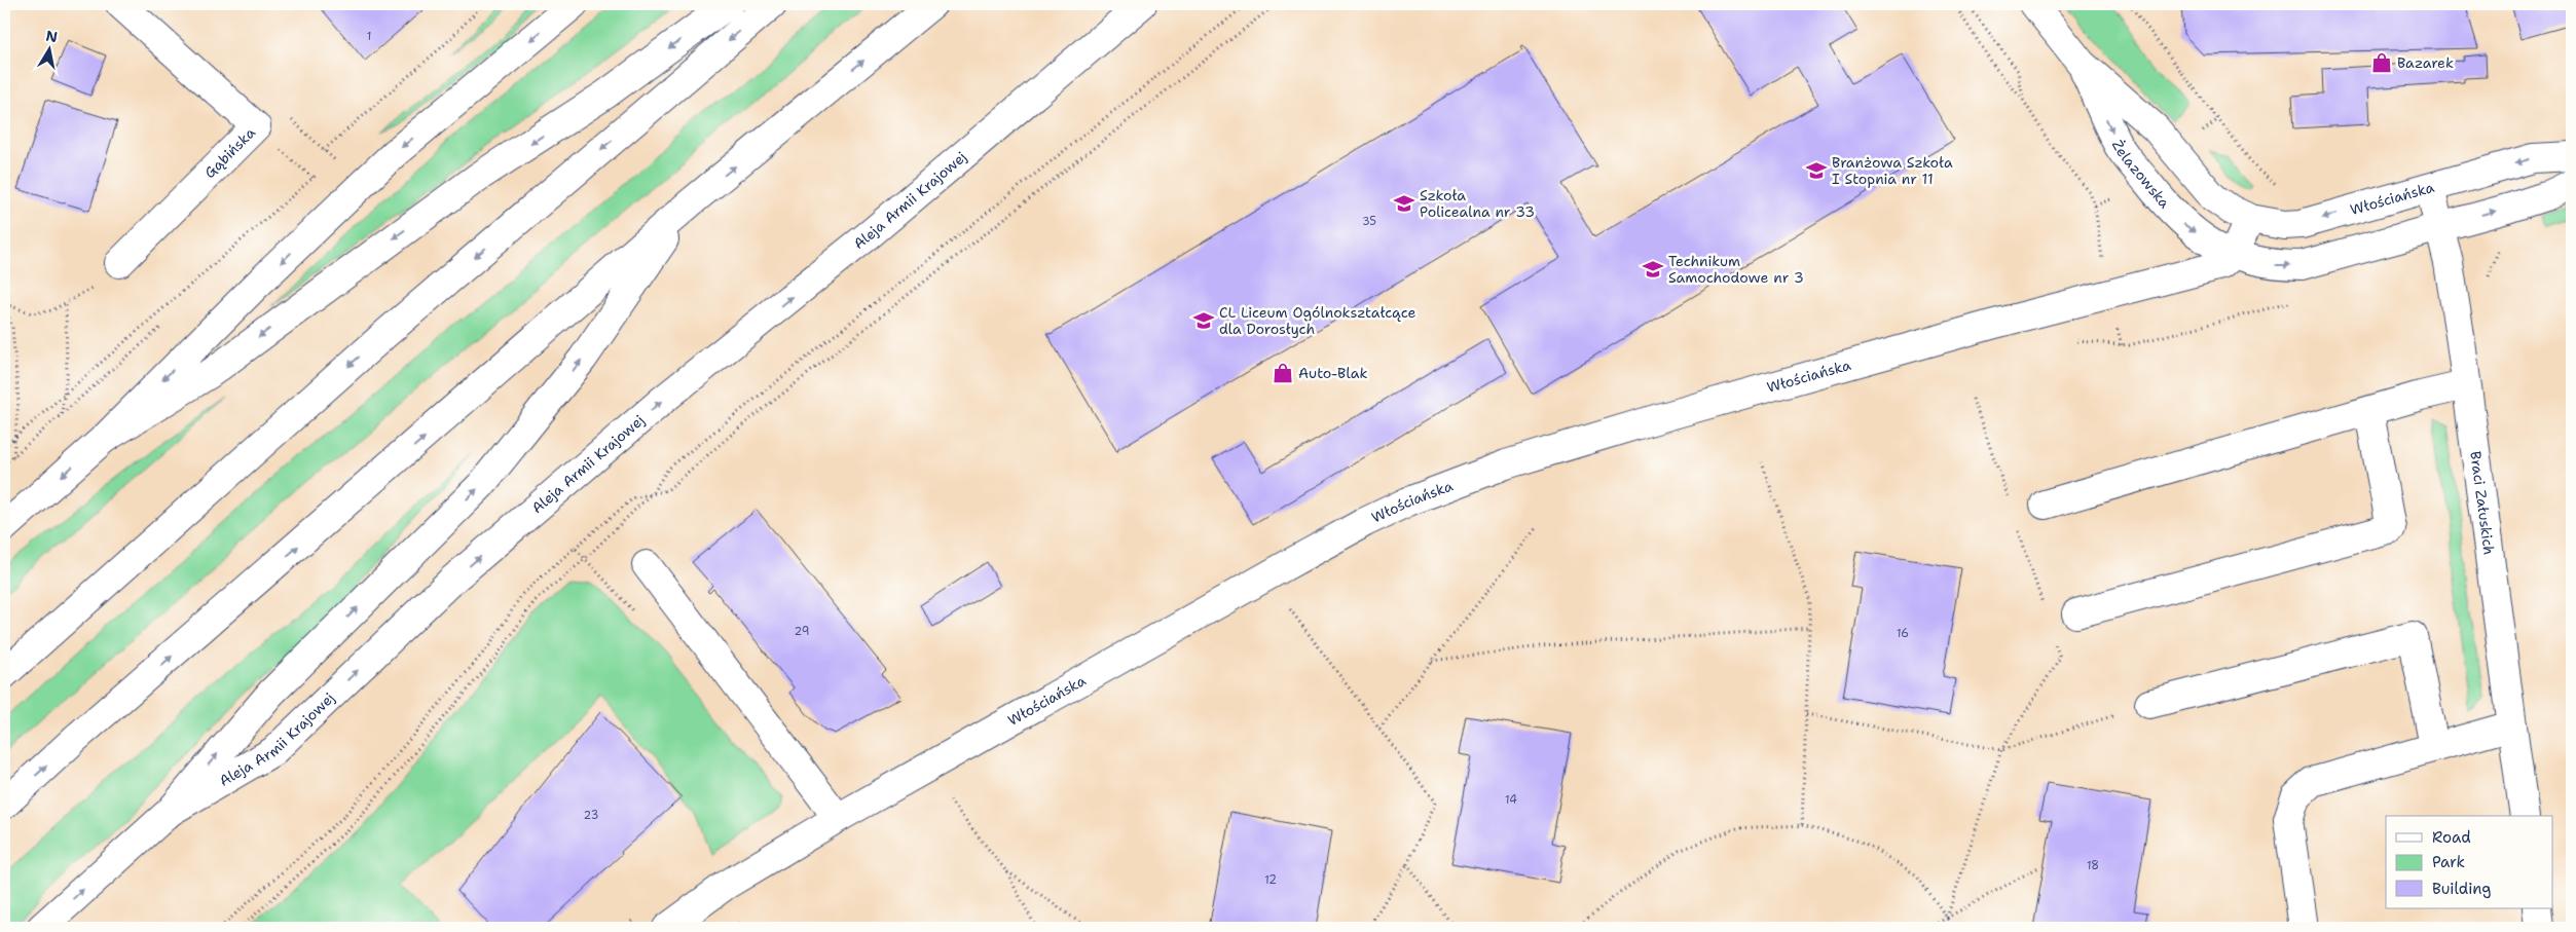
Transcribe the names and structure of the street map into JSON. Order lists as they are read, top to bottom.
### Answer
{
  "streets": {
    "main road": [
      "Gąbińska",
      "Żelazowska",
      "Aleja Armii Krajowej",
      "Włościańska",
      "Braci Załuskich"
    ]
  },
  "crossings": [
    ["Żelazowska", "Włościańska"],
    ["Włościańska", "Braci Załuskich"]
  ],
  "places": {
    "shop": ["Bazarek", "Auto-Blak"],
    "school or university": [
      "Branżowa Szkoła I Stopnia nr 11",
      "Szkoła Policealna nr 33",
      "Technikum Samochodowe nr 3",
      "CL Liceum Ogólnokształcące dla Dorosłych"
    ]
  },
  "house_numbers": [
    "1",
    "35",
    "29",
    "16",
    "14",
    "23",
    "18",
    "12"
  ],
  "legend": ["Road", "Park", "Building"],
  "north": "top"
}
